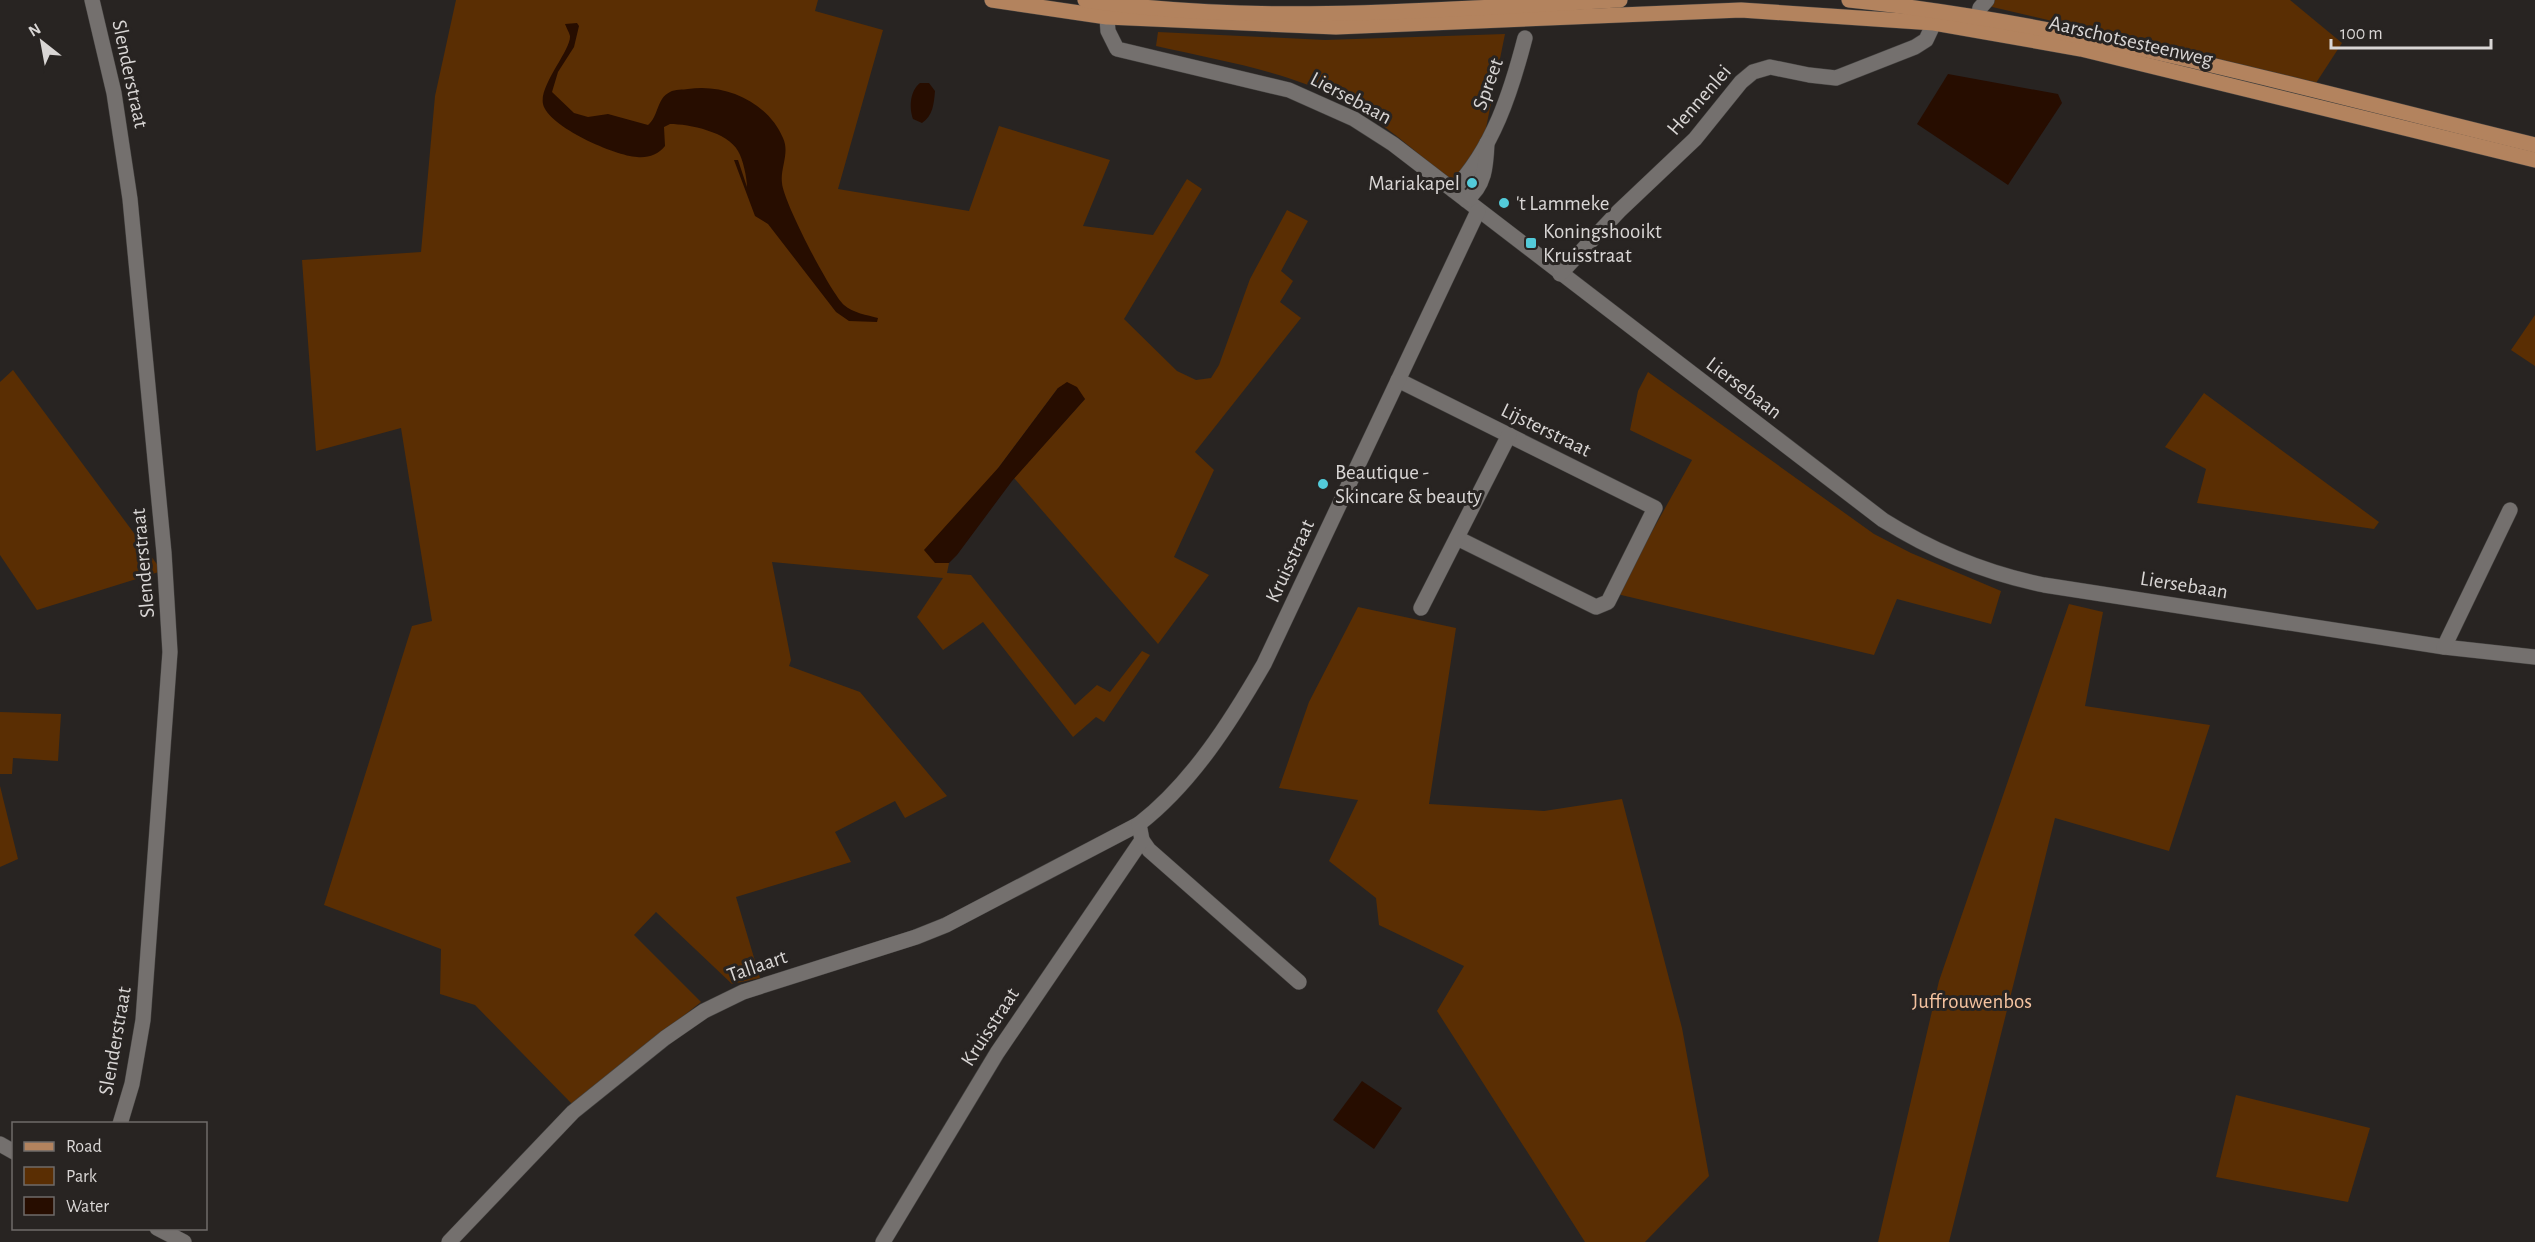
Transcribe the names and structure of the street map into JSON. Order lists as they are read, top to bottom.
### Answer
{
  "streets": {
    "main road": ["Aarschotsesteenweg"],
    "street": [
      "Slenderstraat",
      "Spreet",
      "Liersebaan",
      "Hennenlei",
      "Lijsterstraat",
      "Kruisstraat",
      "Tallaart"
    ]
  },
  "crossings": [
    ["Aarschotsesteenweg", "Liersebaan"],
    ["Aarschotsesteenweg", "Hennenlei"],
    ["Spreet", "Liersebaan"],
    ["Liersebaan", "Hennenlei"],
    ["Liersebaan", "Kruisstraat"],
    ["Lijsterstraat", "Kruisstraat"],
    ["Kruisstraat", "Tallaart"]
  ],
  "parks": ["Juffrouwenbos"],
  "places": {
    "other": ["Mariakapel", "'t Lammeke", "Beautique - Skincare & beauty"],
    "transit": ["Koningshooikt Kruisstraat"]
  },
  "legend": ["Road", "Park", "Water"],
  "scale_bar": "100 m",
  "north": "top left"
}
